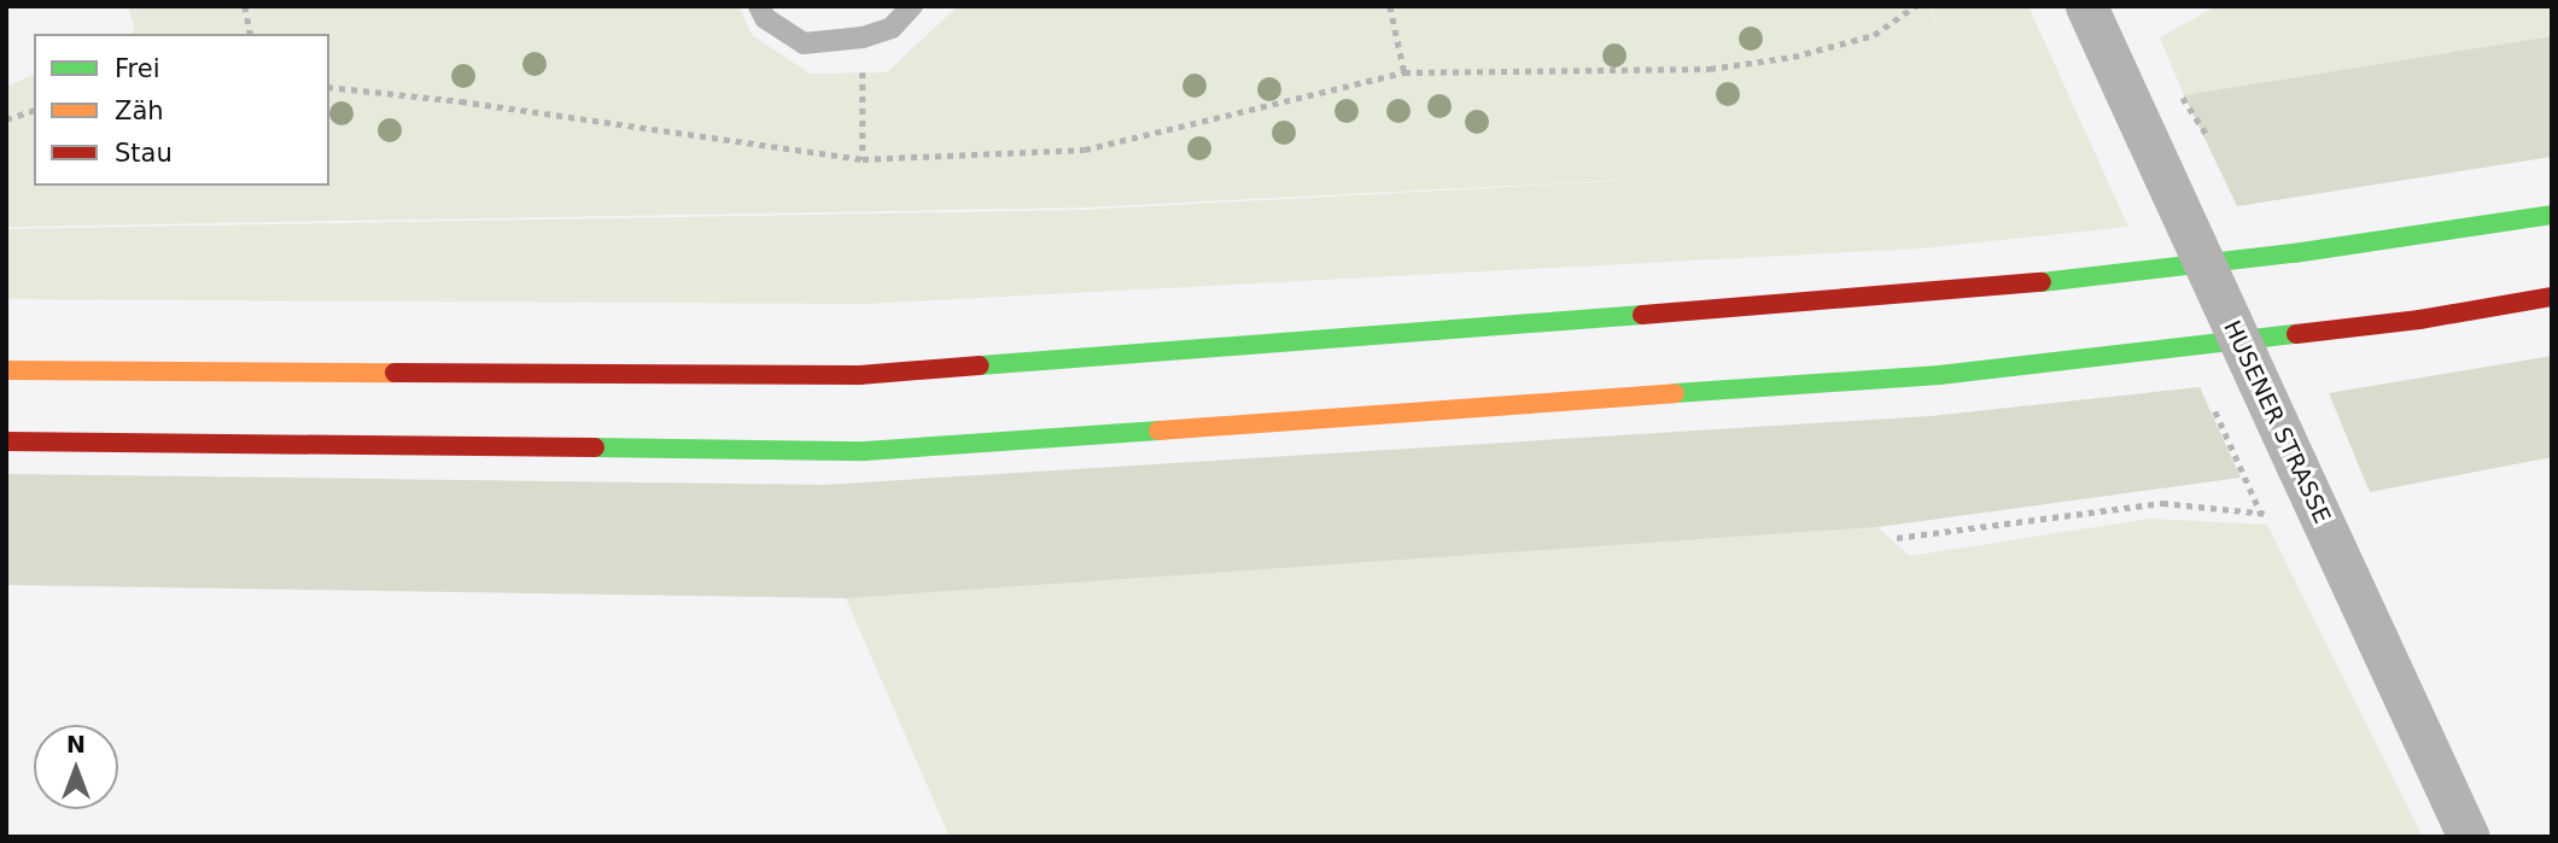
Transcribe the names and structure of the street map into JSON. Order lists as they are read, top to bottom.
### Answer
{
  "streets": {
    "street": ["HUSENER STRASSE"]
  },
  "legend": ["Frei", "Zäh", "Stau"],
  "north": "top"
}
